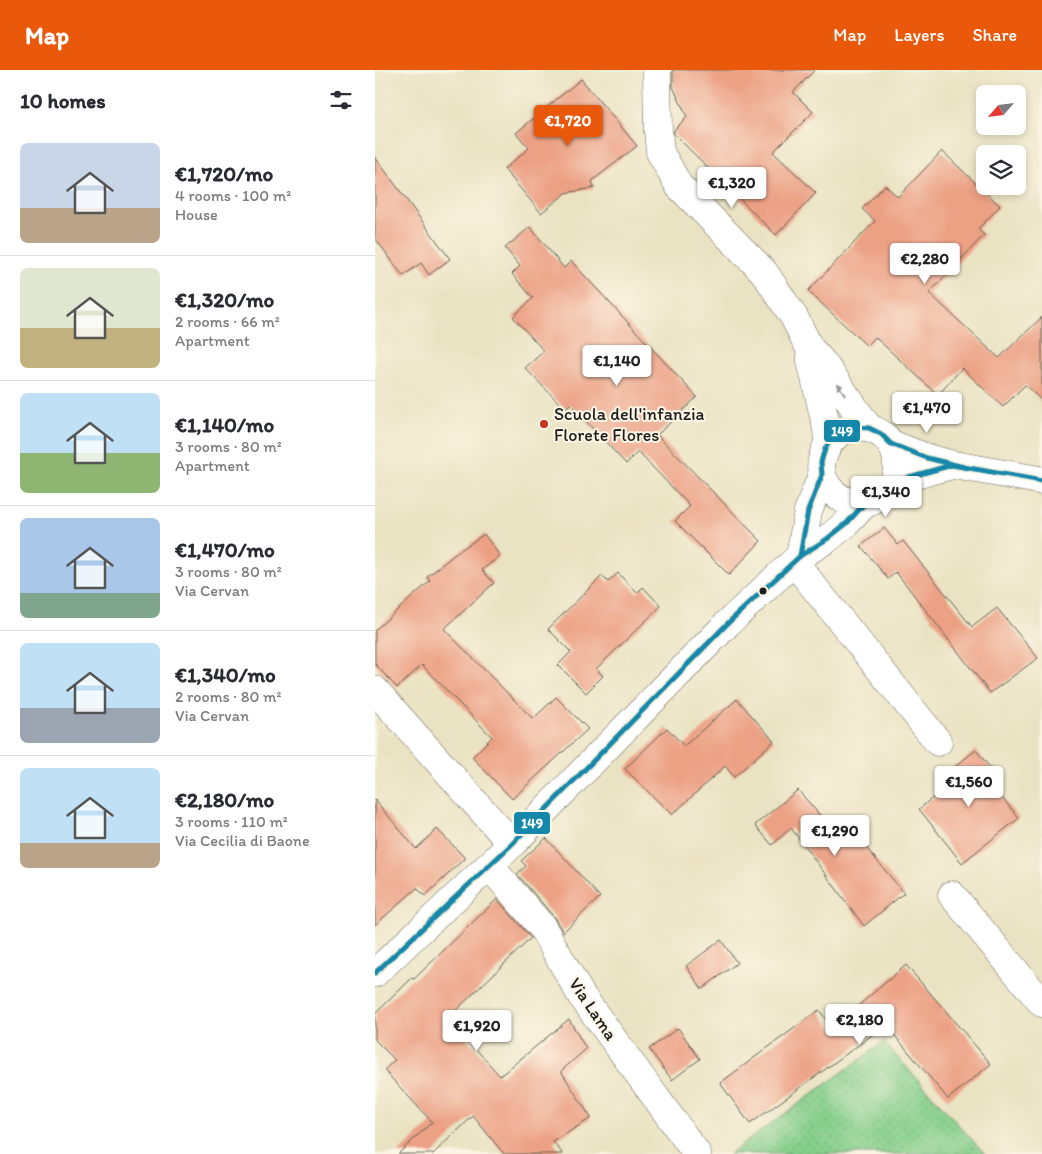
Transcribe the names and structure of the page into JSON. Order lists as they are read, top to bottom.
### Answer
{
  "streets": {
    "street": ["Via Lama"]
  },
  "places": ["Scuola dell'infanzia Florete Flores"],
  "lines": ["transit line 149"],
  "north": "bottom left",
  "page": {
    "header": "Map",
    "nav": ["Map", "Layers", "Share"],
    "heading": "10 homes",
    "price": [
      "€1,720",
      "€1,320",
      "€2,280",
      "€1,140",
      "€1,470",
      "€1,340",
      "€1,560",
      "€1,290",
      "€2,180",
      "€1,920"
    ],
    "list": [
      {
        "name": "€1,720/mo",
        "note": "4 rooms · 100 m² · House"
      },
      {
        "name": "€1,320/mo",
        "note": "2 rooms · 66 m² · Apartment"
      },
      {
        "name": "€1,140/mo",
        "note": "3 rooms · 80 m² · Apartment"
      },
      {
        "name": "€1,470/mo",
        "note": "3 rooms · 80 m² · Via Cervan"
      },
      {
        "name": "€1,340/mo",
        "note": "2 rooms · 80 m² · Via Cervan"
      },
      {
        "name": "€2,180/mo",
        "note": "3 rooms · 110 m² · Via Cecilia di Baone"
      }
    ]
  }
}
